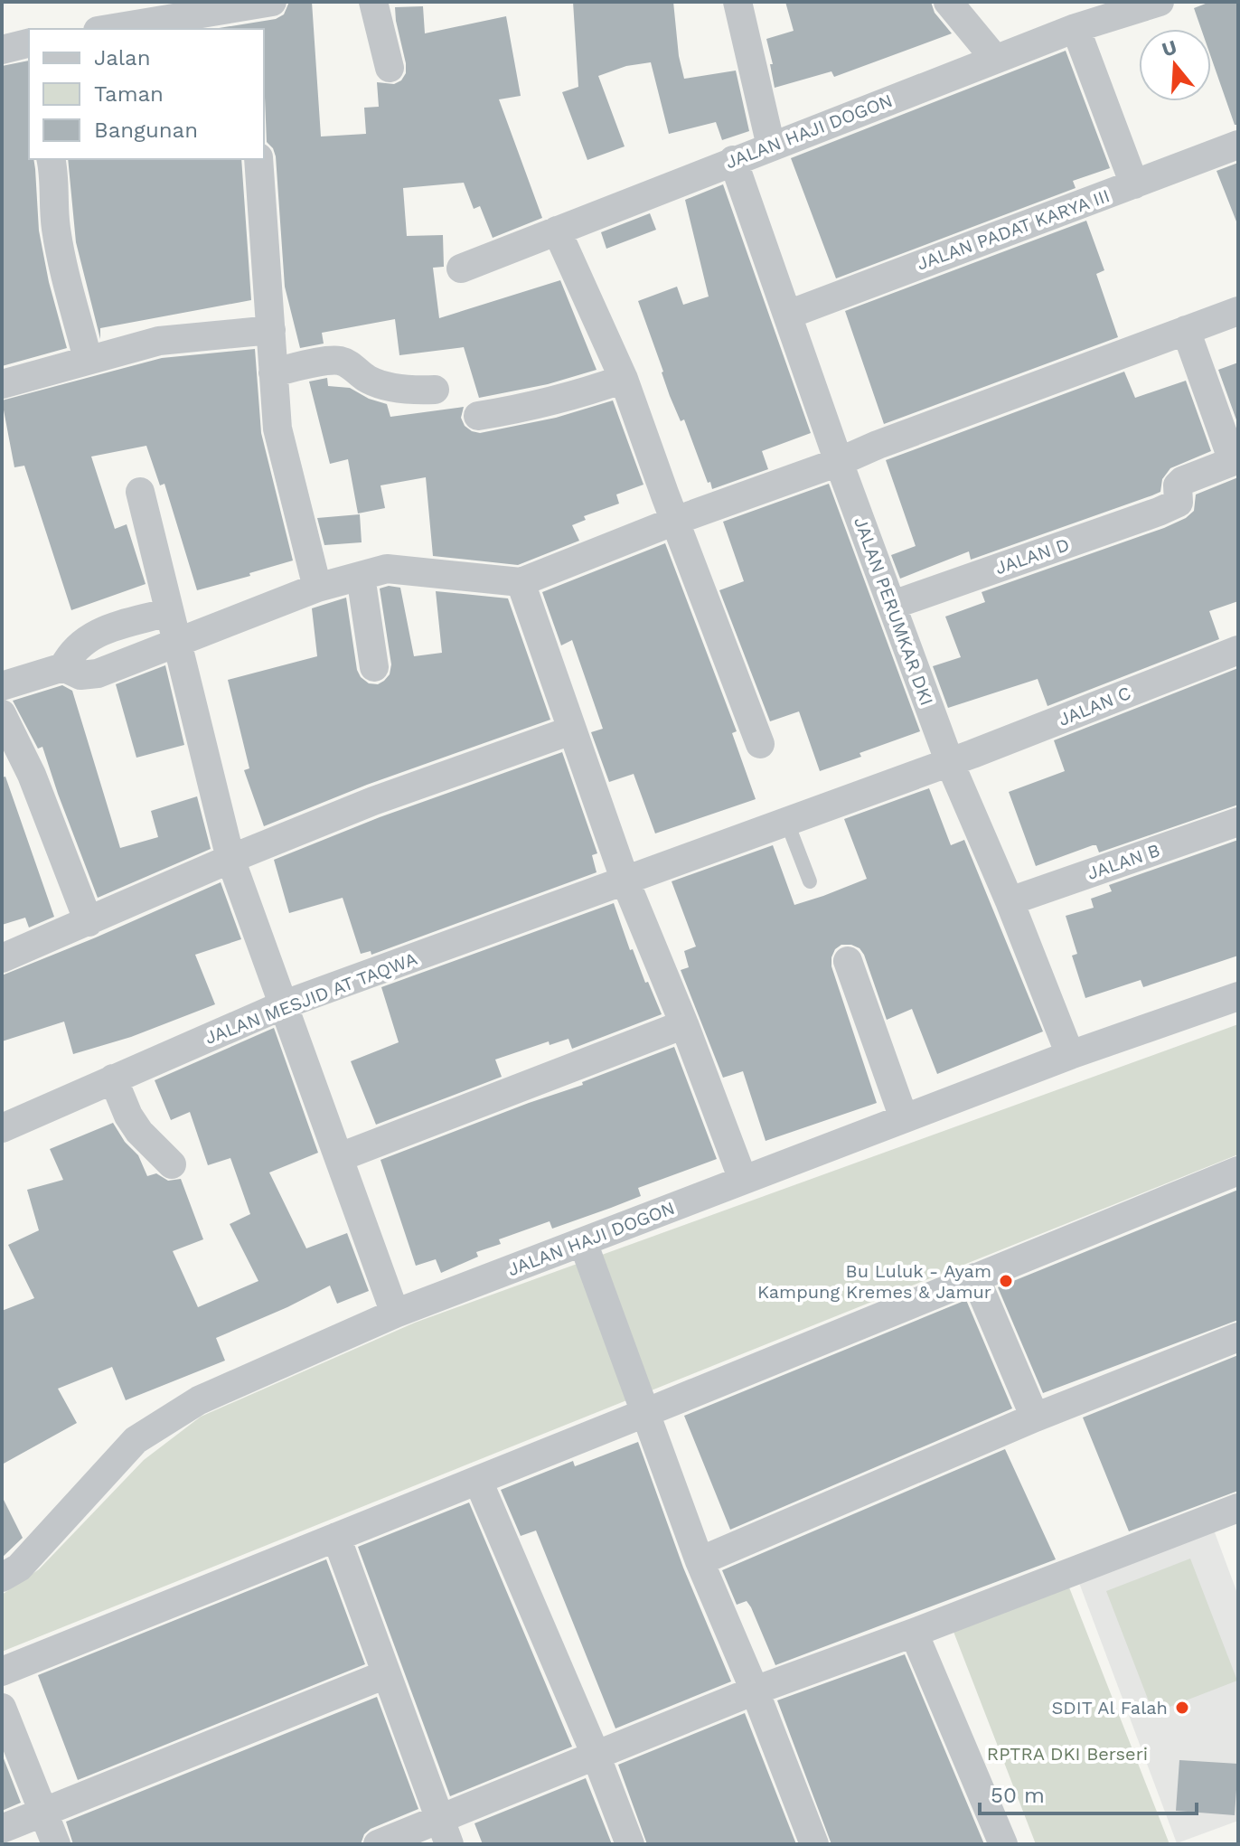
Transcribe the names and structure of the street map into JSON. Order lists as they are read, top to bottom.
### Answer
{
  "streets": {
    "street": [
      "JALAN HAJI DOGON",
      "JALAN PADAT KARYA III",
      "JALAN D",
      "JALAN PERUMKAR DKI",
      "JALAN C",
      "JALAN B",
      "JALAN MESJID AT TAQWA"
    ]
  },
  "crossings": [
    ["JALAN HAJI DOGON", "JALAN PERUMKAR DKI"],
    ["JALAN PADAT KARYA III", "JALAN PERUMKAR DKI"],
    ["JALAN D", "JALAN PERUMKAR DKI"],
    ["JALAN PERUMKAR DKI", "JALAN C"],
    ["JALAN PERUMKAR DKI", "JALAN B"],
    ["JALAN C", "JALAN MESJID AT TAQWA"]
  ],
  "parks": ["RPTRA DKI Berseri"],
  "places": ["Bu Luluk - Ayam Kampung Kremes & Jamur", "SDIT Al Falah"],
  "legend": ["Jalan", "Taman", "Bangunan"],
  "scale_bar": "50 m",
  "north": "top"
}
